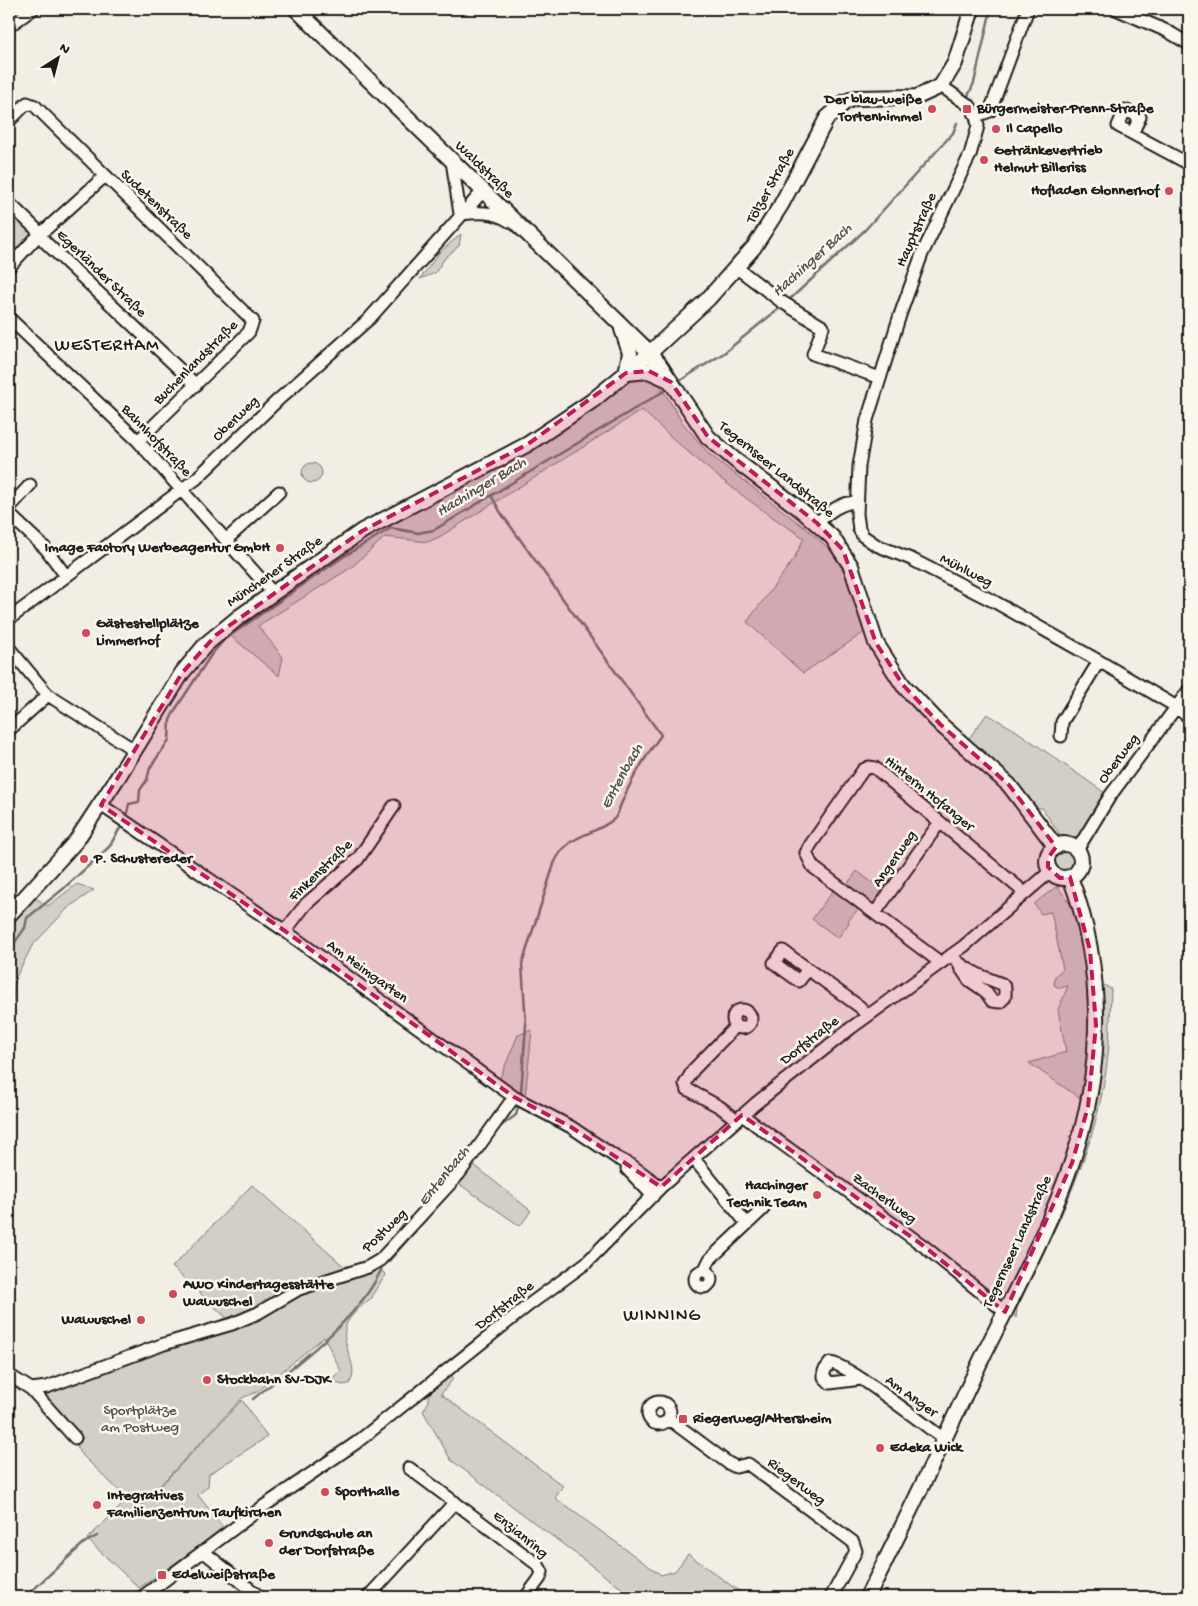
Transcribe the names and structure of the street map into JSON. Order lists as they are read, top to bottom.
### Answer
{
  "streets": {
    "main road": [
      "Waldstraße",
      "Tölzer Straße",
      "Tegernseer Landstraße",
      "Münchener Straße"
    ],
    "street": [
      "Sudetenstraße",
      "Hauptstraße",
      "Egerländer Straße",
      "Buchenlandstraße",
      "Oberweg",
      "Bahnhofstraße",
      "Mühlweg",
      "Hinterm Hofanger",
      "Angerweg",
      "Finkenstraße",
      "Am Heimgarten",
      "Dorfstraße",
      "Zacherlweg",
      "Postweg",
      "Am Anger",
      "Riegerweg",
      "Enzianring"
    ]
  },
  "crossings": [
    ["Waldstraße", "Tölzer Straße"],
    ["Waldstraße", "Oberweg"],
    ["Waldstraße", "Tegernseer Landstraße"],
    ["Waldstraße", "Münchener Straße"],
    ["Tölzer Straße", "Tegernseer Landstraße"],
    ["Tölzer Straße", "Münchener Straße"],
    ["Sudetenstraße", "Buchenlandstraße"],
    ["Hauptstraße", "Mühlweg"],
    ["Egerländer Straße", "Buchenlandstraße"],
    ["Buchenlandstraße", "Bahnhofstraße"],
    ["Oberweg", "Bahnhofstraße"],
    ["Oberweg", "Tegernseer Landstraße"],
    ["Oberweg", "Mühlweg"],
    ["Oberweg", "Dorfstraße"],
    ["Bahnhofstraße", "Münchener Straße"],
    ["Tegernseer Landstraße", "Münchener Straße"],
    ["Tegernseer Landstraße", "Dorfstraße"],
    ["Tegernseer Landstraße", "Zacherlweg"],
    ["Tegernseer Landstraße", "Am Anger"],
    ["Münchener Straße", "Am Heimgarten"],
    ["Hinterm Hofanger", "Angerweg"],
    ["Hinterm Hofanger", "Dorfstraße"],
    ["Finkenstraße", "Am Heimgarten"],
    ["Am Heimgarten", "Dorfstraße"],
    ["Am Heimgarten", "Postweg"],
    ["Dorfstraße", "Zacherlweg"]
  ],
  "districts": ["WESTERHAM", "WINNING"],
  "water": ["Hachinger Bach", "Entenbach"],
  "parks": ["Sportplätze am Postweg"],
  "places": {
    "other": [
      "Der blau-weiße Tortenhimmel",
      "Il Capello",
      "Getränkevertrieb Helmut Billeriss",
      "Hofladen Glonnerhof",
      "Image Factory Werbeagentur GmbH",
      "Gästestellplätze Limmerhof",
      "P. Schustereder",
      "Hachinger Technik Team",
      "AWO Kindertagesstätte Wawuschel",
      "Wawuschel",
      "Stockbahn SV-DJK",
      "Edeka Wick",
      "Sporthalle",
      "Integratives Familienzentrum Taufkirchen",
      "Grundschule an der Dorfstraße"
    ],
    "transit": ["Bürgermeister-Prenn-Straße", "Riegerweg/Altersheim", "Edelweißstraße"]
  },
  "north": "top right"
}
